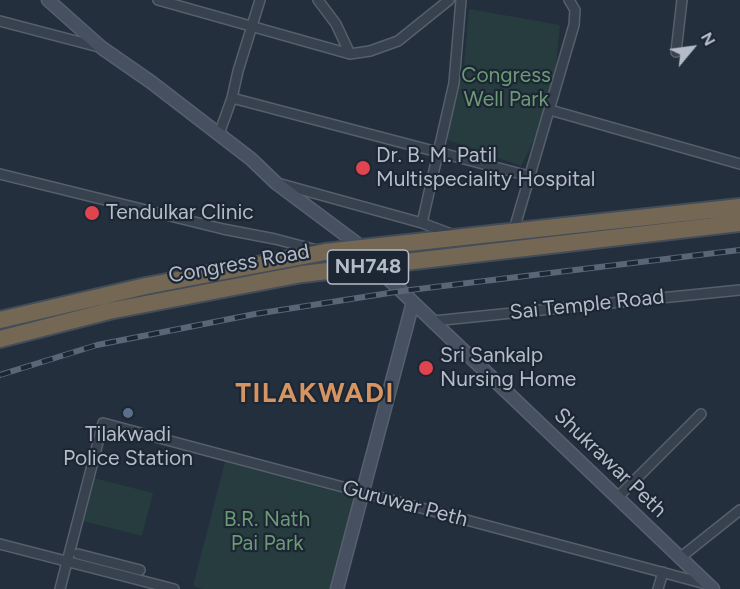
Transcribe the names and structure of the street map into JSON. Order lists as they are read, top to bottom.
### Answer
{
  "streets": {
    "highway": ["Congress Road", "NH748"],
    "street": ["Sai Temple Road", "Shukrawar Peth", "Guruwar Peth"]
  },
  "crossings": [
    ["Congress Road", "Shukrawar Peth"],
    ["Sai Temple Road", "Shukrawar Peth"],
    ["Shukrawar Peth", "Guruwar Peth"]
  ],
  "districts": ["TILAKWADI"],
  "parks": ["Congress Well Park", "B.R. Nath Pai Park"],
  "places": [
    "Dr. B. M. Patil Multispeciality Hospital",
    "Tendulkar Clinic",
    "Sri Sankalp Nursing Home",
    "Tilakwadi Police Station"
  ],
  "north": "top right"
}
